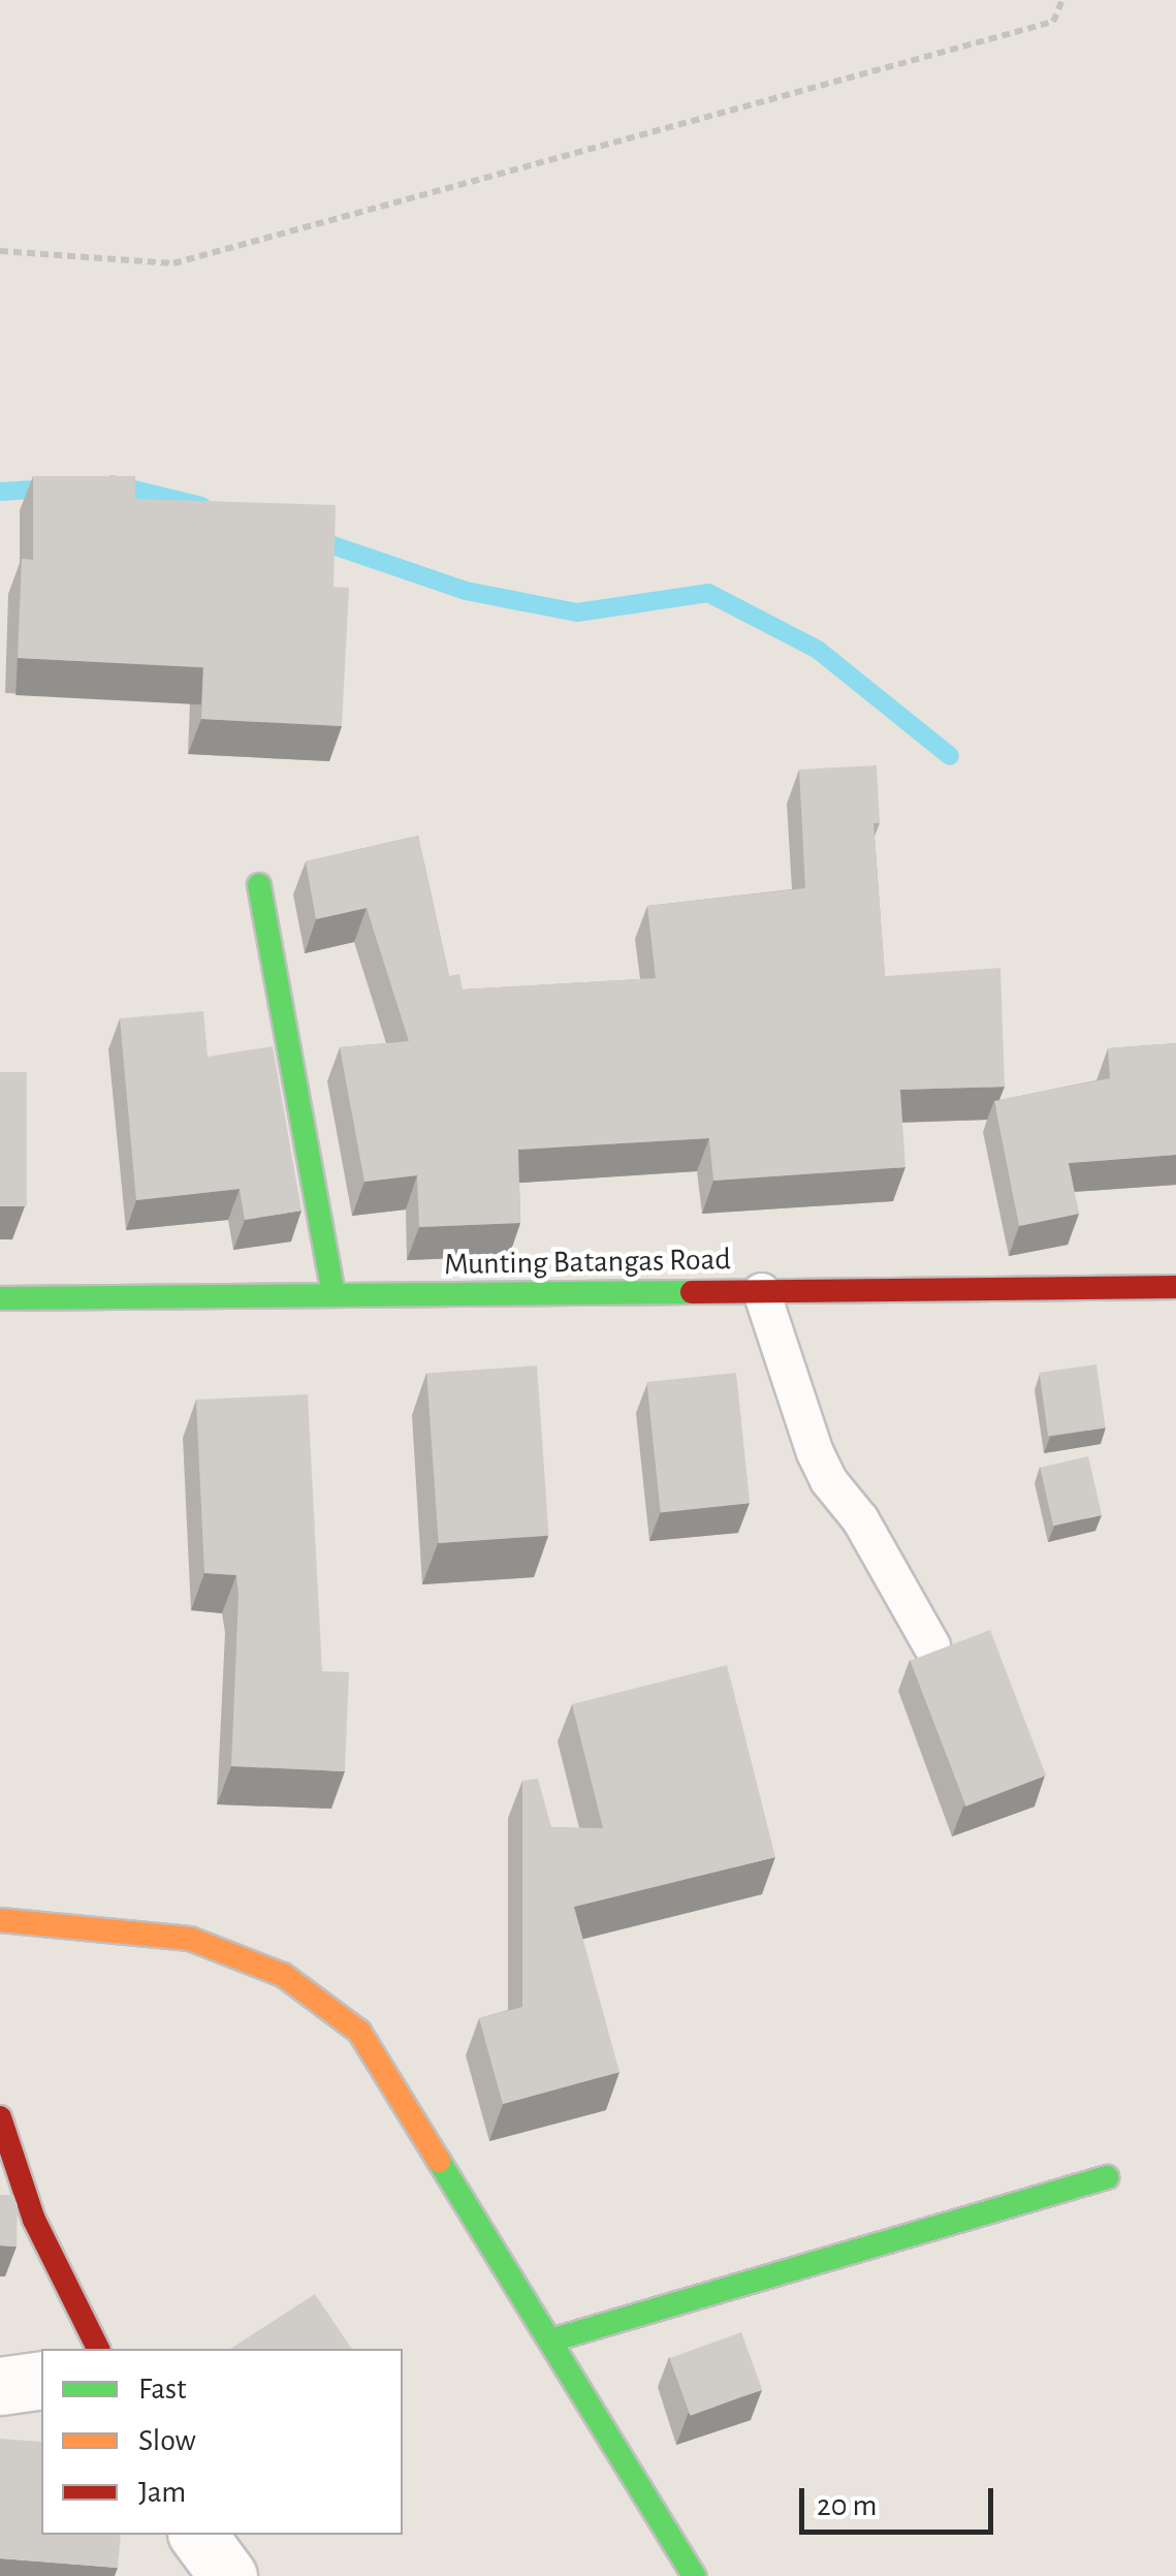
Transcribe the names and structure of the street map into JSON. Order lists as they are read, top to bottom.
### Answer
{
  "streets": {
    "street": ["Munting Batangas Road"]
  },
  "legend": ["Fast", "Slow", "Jam"],
  "scale_bar": "20 m"
}
